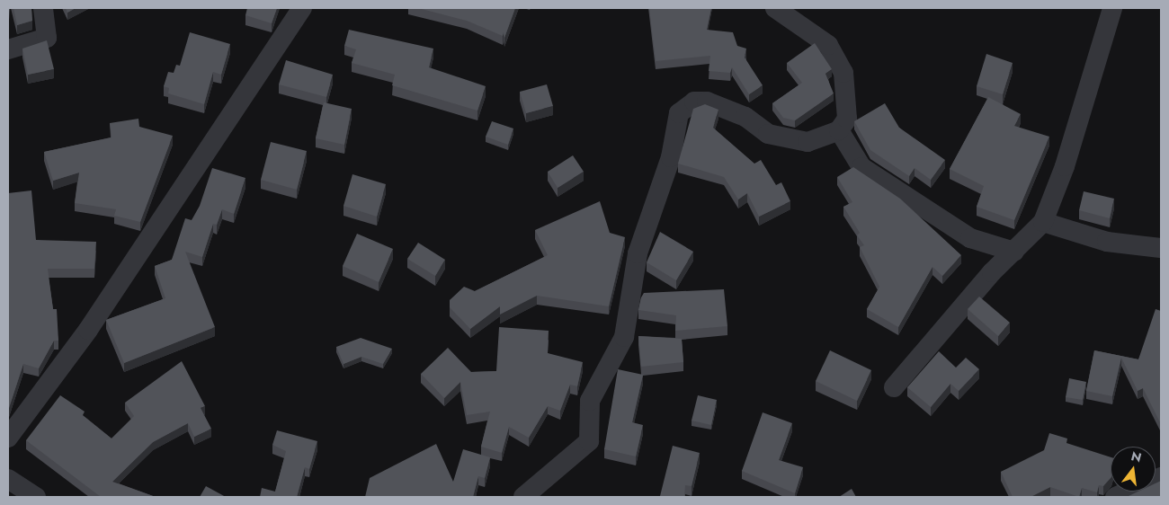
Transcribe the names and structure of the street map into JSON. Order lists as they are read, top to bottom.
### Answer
{
  "north": "top"
}
